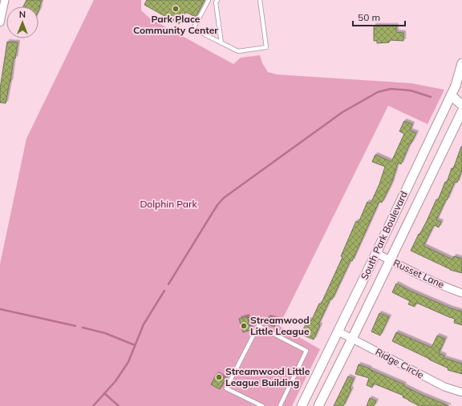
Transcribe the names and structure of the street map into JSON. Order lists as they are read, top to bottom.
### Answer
{
  "streets": {
    "street": ["South Park Boulevard", "Russet Lane", "Ridge Circle"]
  },
  "crossings": [
    ["South Park Boulevard", "Russet Lane"],
    ["South Park Boulevard", "Ridge Circle"]
  ],
  "parks": ["Dolphin Park"],
  "places": ["Park Place Community Center", "Streamwood Little League", "Streamwood Little League Building"],
  "scale_bar": "50 m",
  "north": "top"
}
